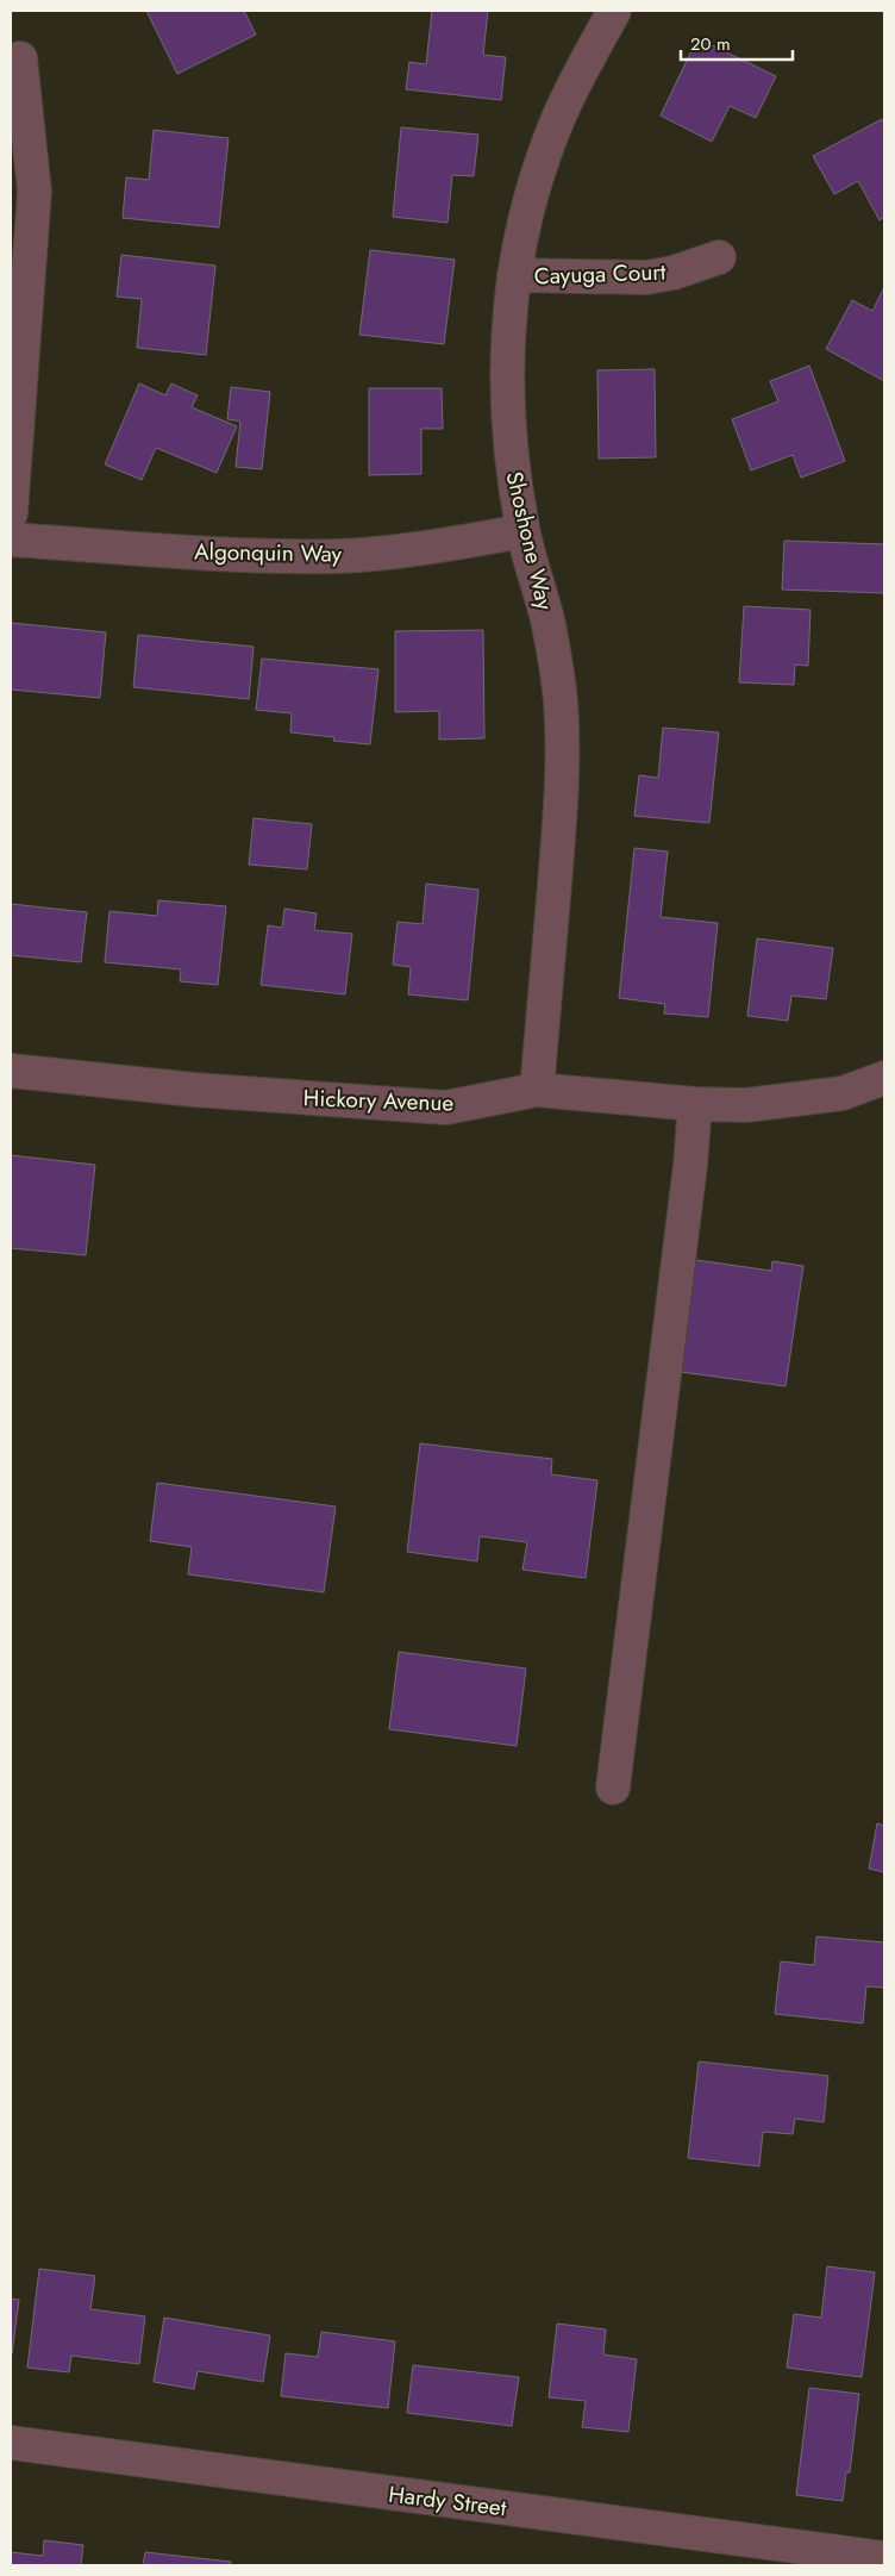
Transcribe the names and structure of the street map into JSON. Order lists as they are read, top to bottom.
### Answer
{
  "streets": {
    "street": [
      "Cayuga Court",
      "Shoshone Way",
      "Algonquin Way",
      "Hickory Avenue",
      "Hardy Street"
    ]
  },
  "crossings": [
    ["Cayuga Court", "Shoshone Way"],
    ["Shoshone Way", "Algonquin Way"],
    ["Shoshone Way", "Hickory Avenue"]
  ],
  "scale_bar": "20 m"
}
